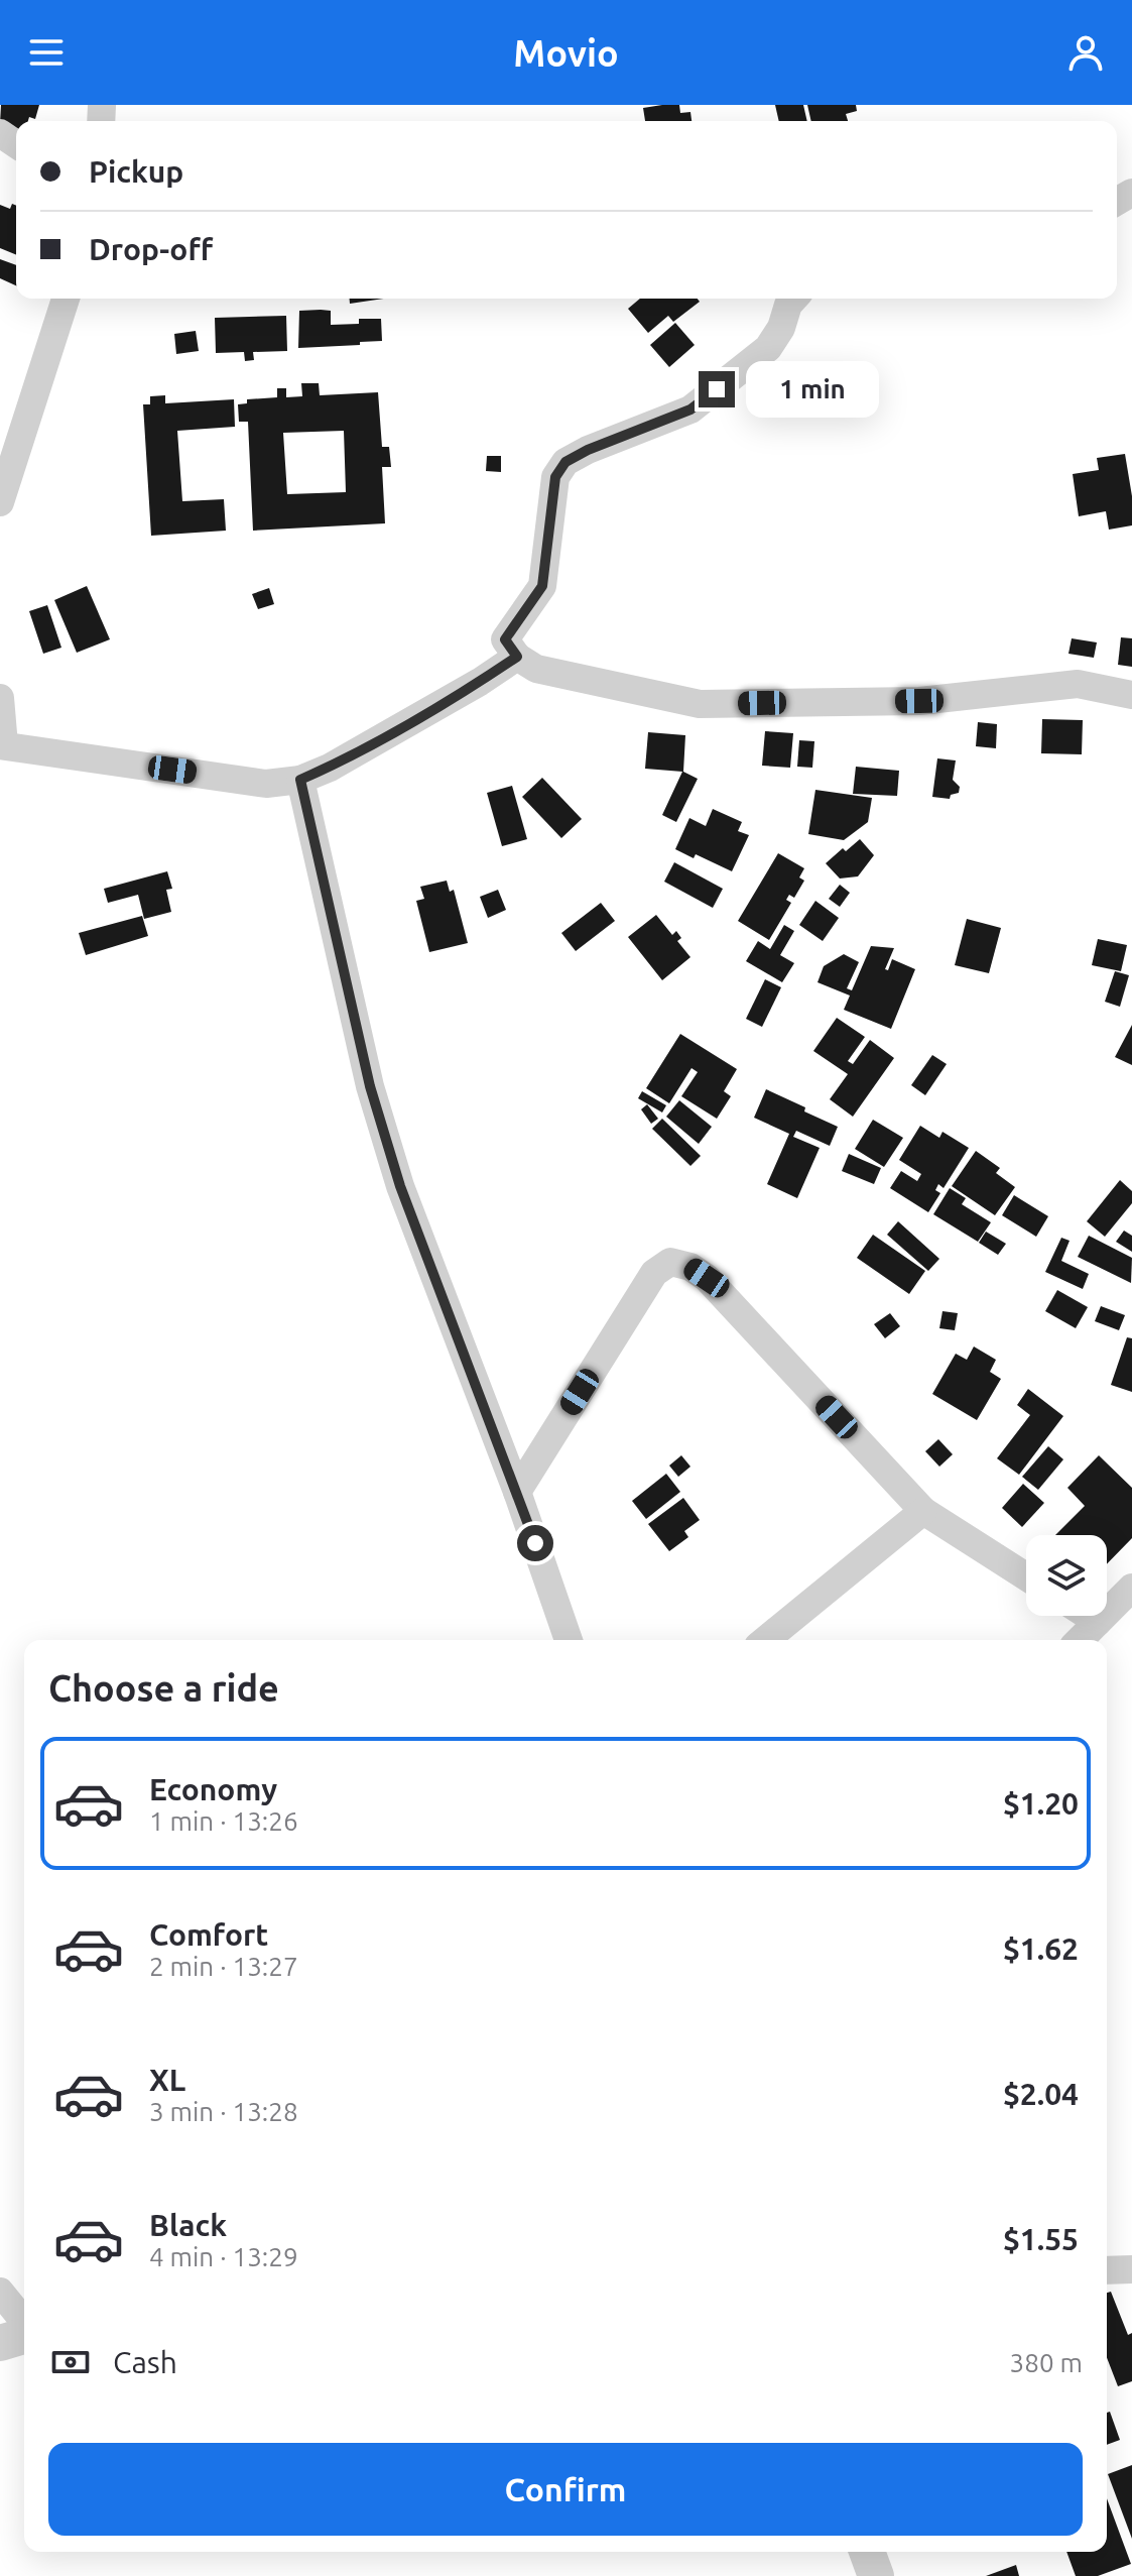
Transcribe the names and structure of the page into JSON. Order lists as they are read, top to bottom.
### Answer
{
  "page": {
    "header": "Movio",
    "banner": ["Pickup", "Drop-off"],
    "bubble": "1 min",
    "heading": "Choose a ride",
    "list": [
      {
        "name": "Economy",
        "note": "1 min · 13:26",
        "value": "$1.20"
      },
      {
        "name": "Comfort",
        "note": "2 min · 13:27",
        "value": "$1.62"
      },
      {
        "name": "XL",
        "note": "3 min · 13:28",
        "value": "$2.04"
      },
      {
        "name": "Black",
        "note": "4 min · 13:29",
        "value": "$1.55"
      }
    ],
    "pay": ["Cash", "380 m"],
    "buttons": "Confirm"
  }
}
